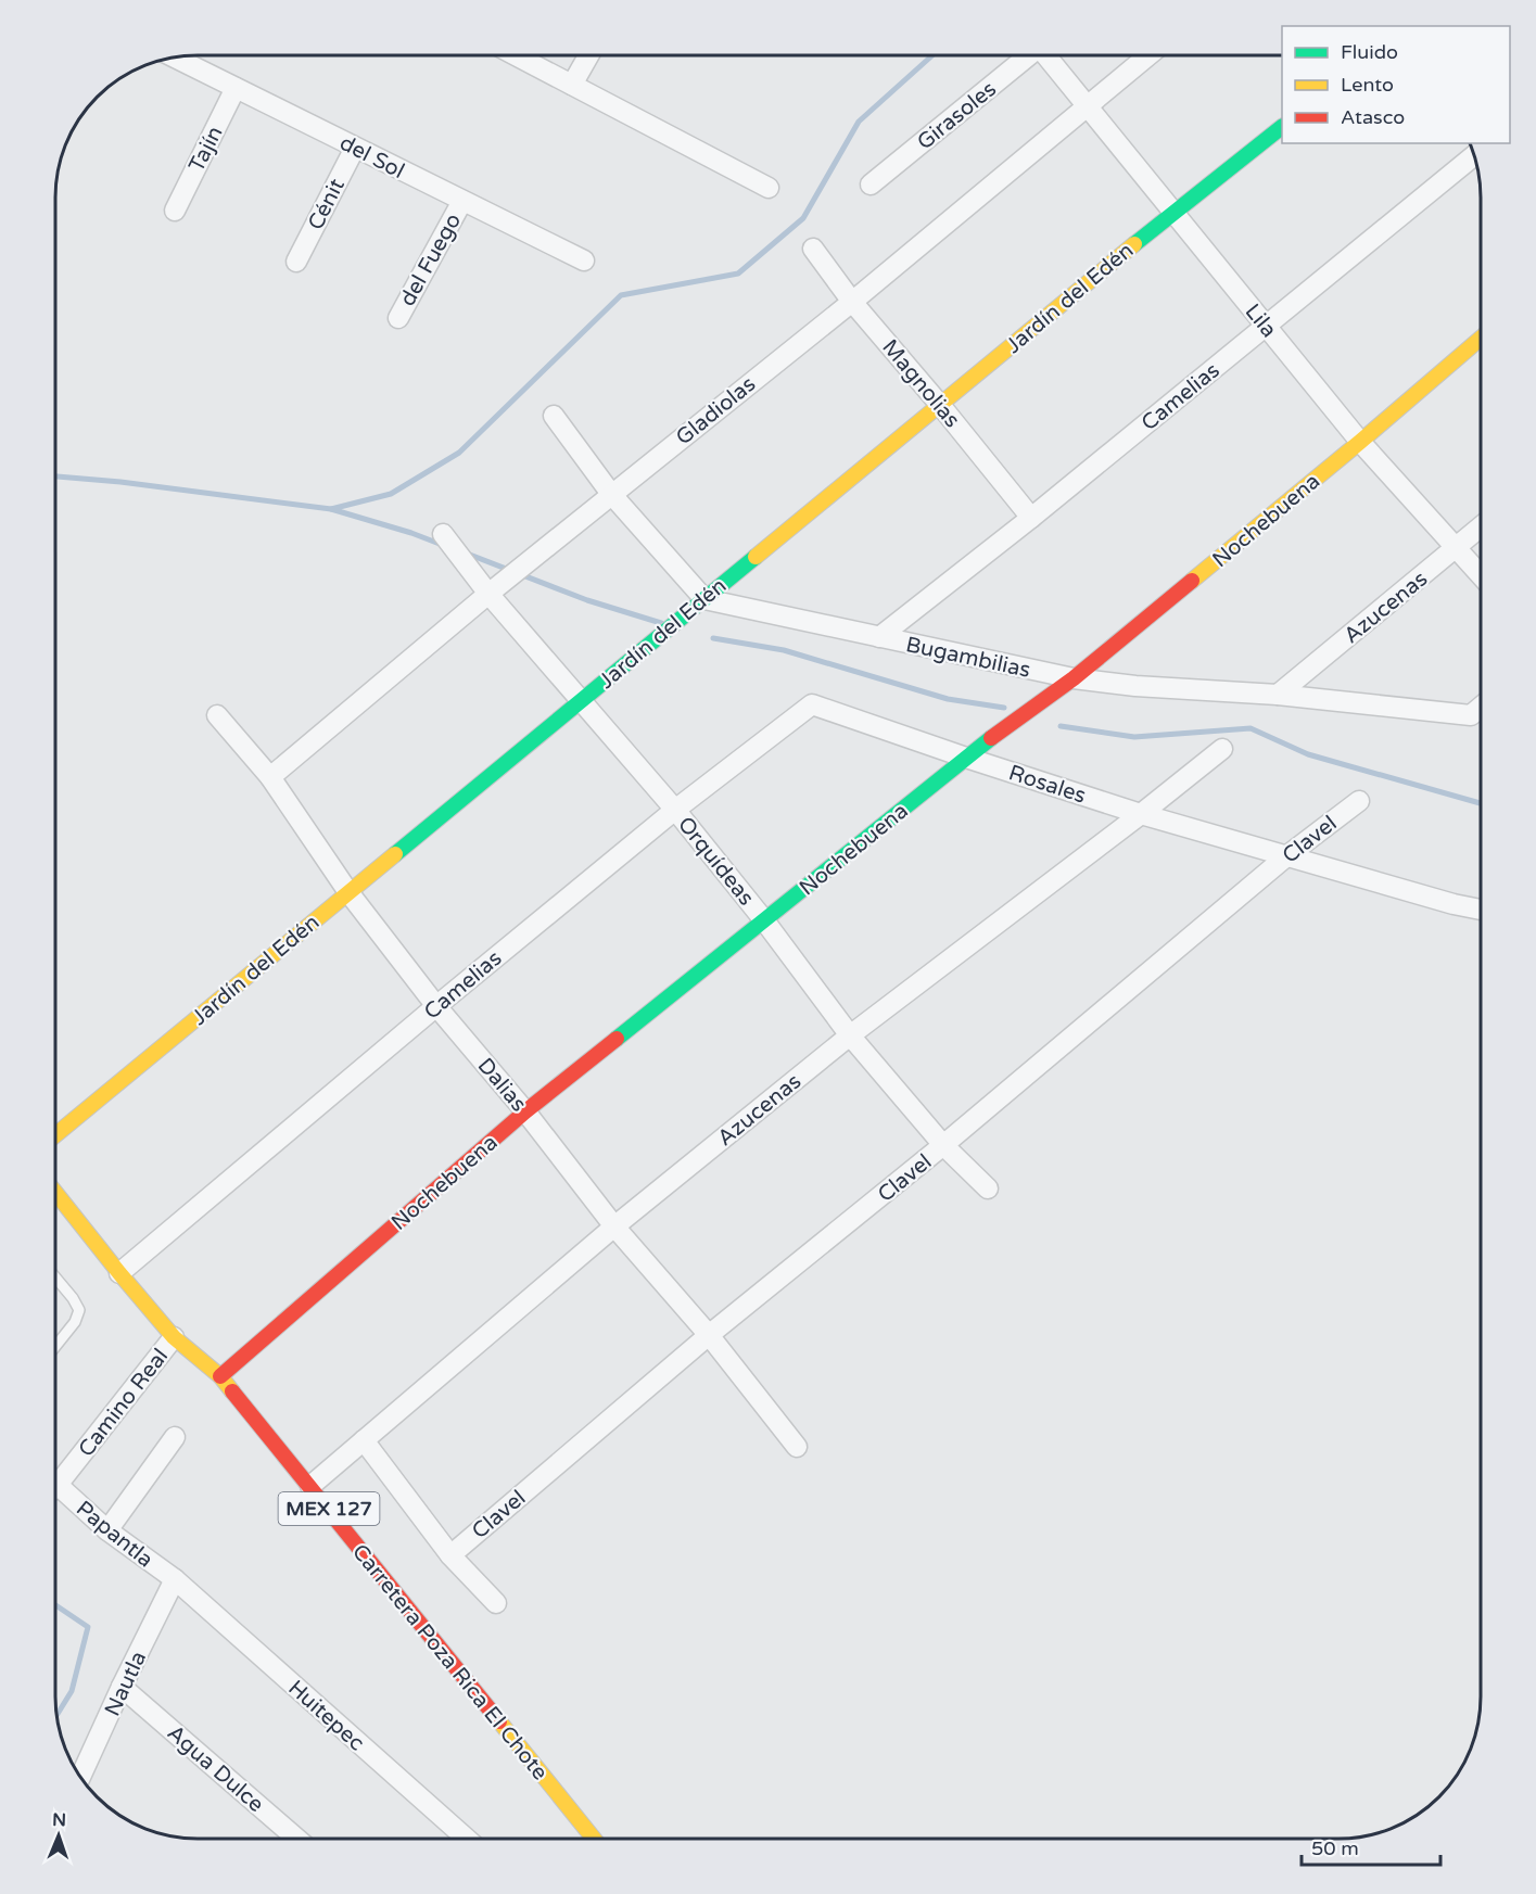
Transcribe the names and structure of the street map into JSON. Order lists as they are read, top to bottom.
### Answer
{
  "streets": {
    "street": [
      "Girasoles",
      "Tajín",
      "del Sol",
      "Cénit",
      "del Fuego",
      "Jardín del Edén",
      "Lila",
      "Magnolias",
      "Camelias",
      "Gladiolas",
      "Nochebuena",
      "Azucenas",
      "Bugambilias",
      "Rosales",
      "Clavel",
      "Orquídeas",
      "Dalias",
      "Camino Real",
      "MEX 127",
      "Papantla",
      "Carretera Poza Rica El Chote",
      "Nautla",
      "Huitepec",
      "Agua Dulce"
    ]
  },
  "crossings": [
    ["Tajín", "del Sol"],
    ["del Sol", "Cénit"],
    ["del Sol", "del Fuego"],
    ["Jardín del Edén", "Lila"],
    ["Jardín del Edén", "Magnolias"],
    ["Jardín del Edén", "Bugambilias"],
    ["Jardín del Edén", "Orquídeas"],
    ["Jardín del Edén", "Dalias"],
    ["Lila", "Camelias"],
    ["Lila", "Gladiolas"],
    ["Lila", "Nochebuena"],
    ["Lila", "Azucenas"],
    ["Magnolias", "Camelias"],
    ["Magnolias", "Gladiolas"],
    ["Camelias", "Bugambilias"],
    ["Camelias", "Rosales"],
    ["Camelias", "Orquídeas"],
    ["Camelias", "Dalias"],
    ["Camelias", "Carretera Poza Rica El Chote"],
    ["Gladiolas", "Orquídeas"],
    ["Gladiolas", "Dalias"],
    ["Nochebuena", "Bugambilias"],
    ["Nochebuena", "Rosales"],
    ["Nochebuena", "Orquídeas"],
    ["Nochebuena", "Dalias"],
    ["Nochebuena", "Carretera Poza Rica El Chote"],
    ["Azucenas", "Bugambilias"],
    ["Azucenas", "Rosales"],
    ["Azucenas", "Orquídeas"],
    ["Azucenas", "Dalias"],
    ["Azucenas", "Carretera Poza Rica El Chote"],
    ["Rosales", "Clavel"],
    ["Clavel", "Orquídeas"],
    ["Clavel", "Dalias"],
    ["Camino Real", "Carretera Poza Rica El Chote"],
    ["Papantla", "Nautla"],
    ["Papantla", "Huitepec"],
    ["Nautla", "Huitepec"],
    ["Nautla", "Agua Dulce"]
  ],
  "legend": ["Fluido", "Lento", "Atasco"],
  "scale_bar": "50 m",
  "north": "top"
}
